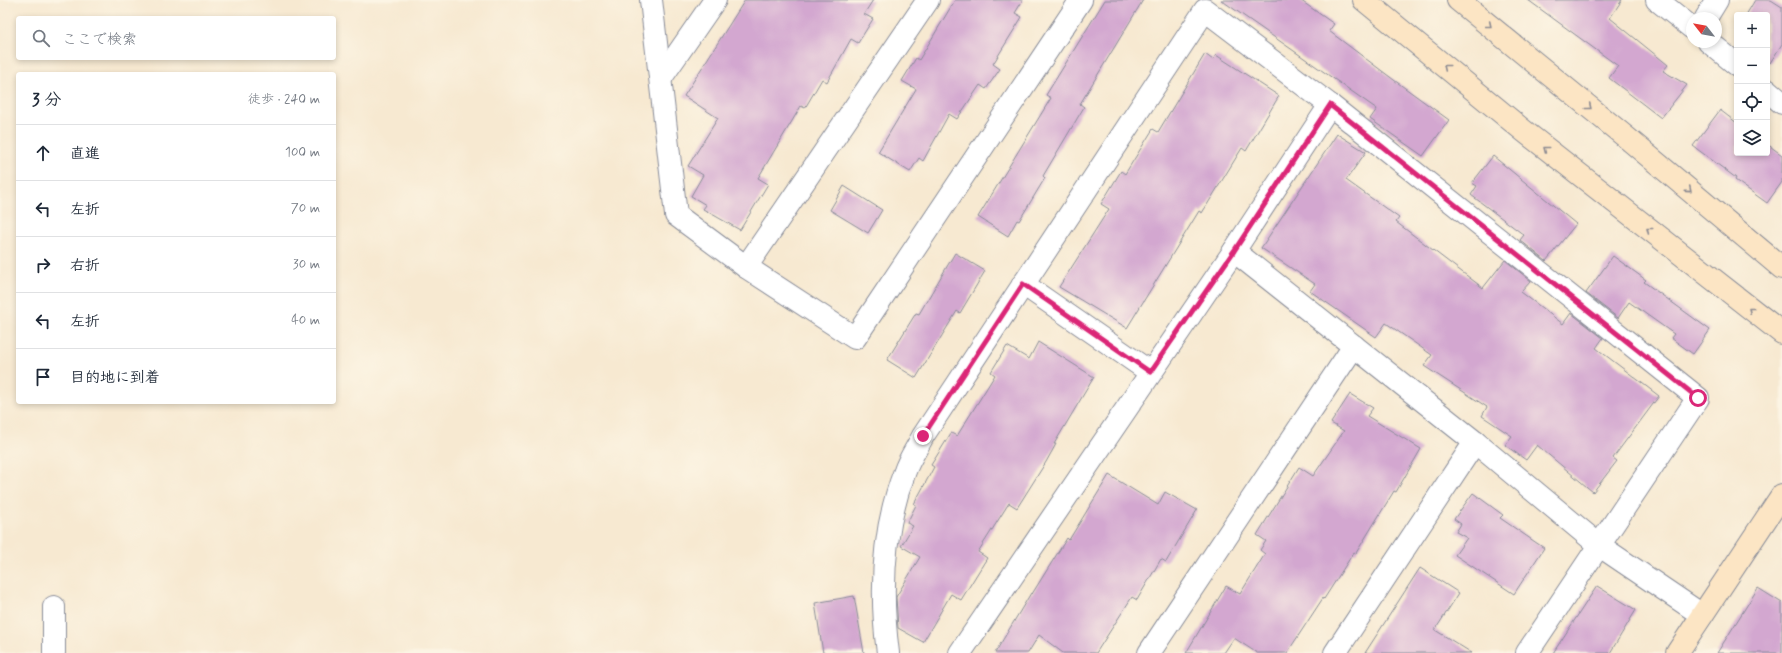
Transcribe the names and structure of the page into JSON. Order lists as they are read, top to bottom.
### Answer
{
  "north": "top left",
  "page": {
    "map_buttons": ["+", "−"],
    "search": "ここで検索",
    "heading": ["3 分", "徒歩 · 240 m"],
    "list": [
      ["直進", "100 m"],
      ["左折", "70 m"],
      ["右折", "30 m"],
      ["左折", "40 m"],
      "目的地に到着"
    ]
  }
}
